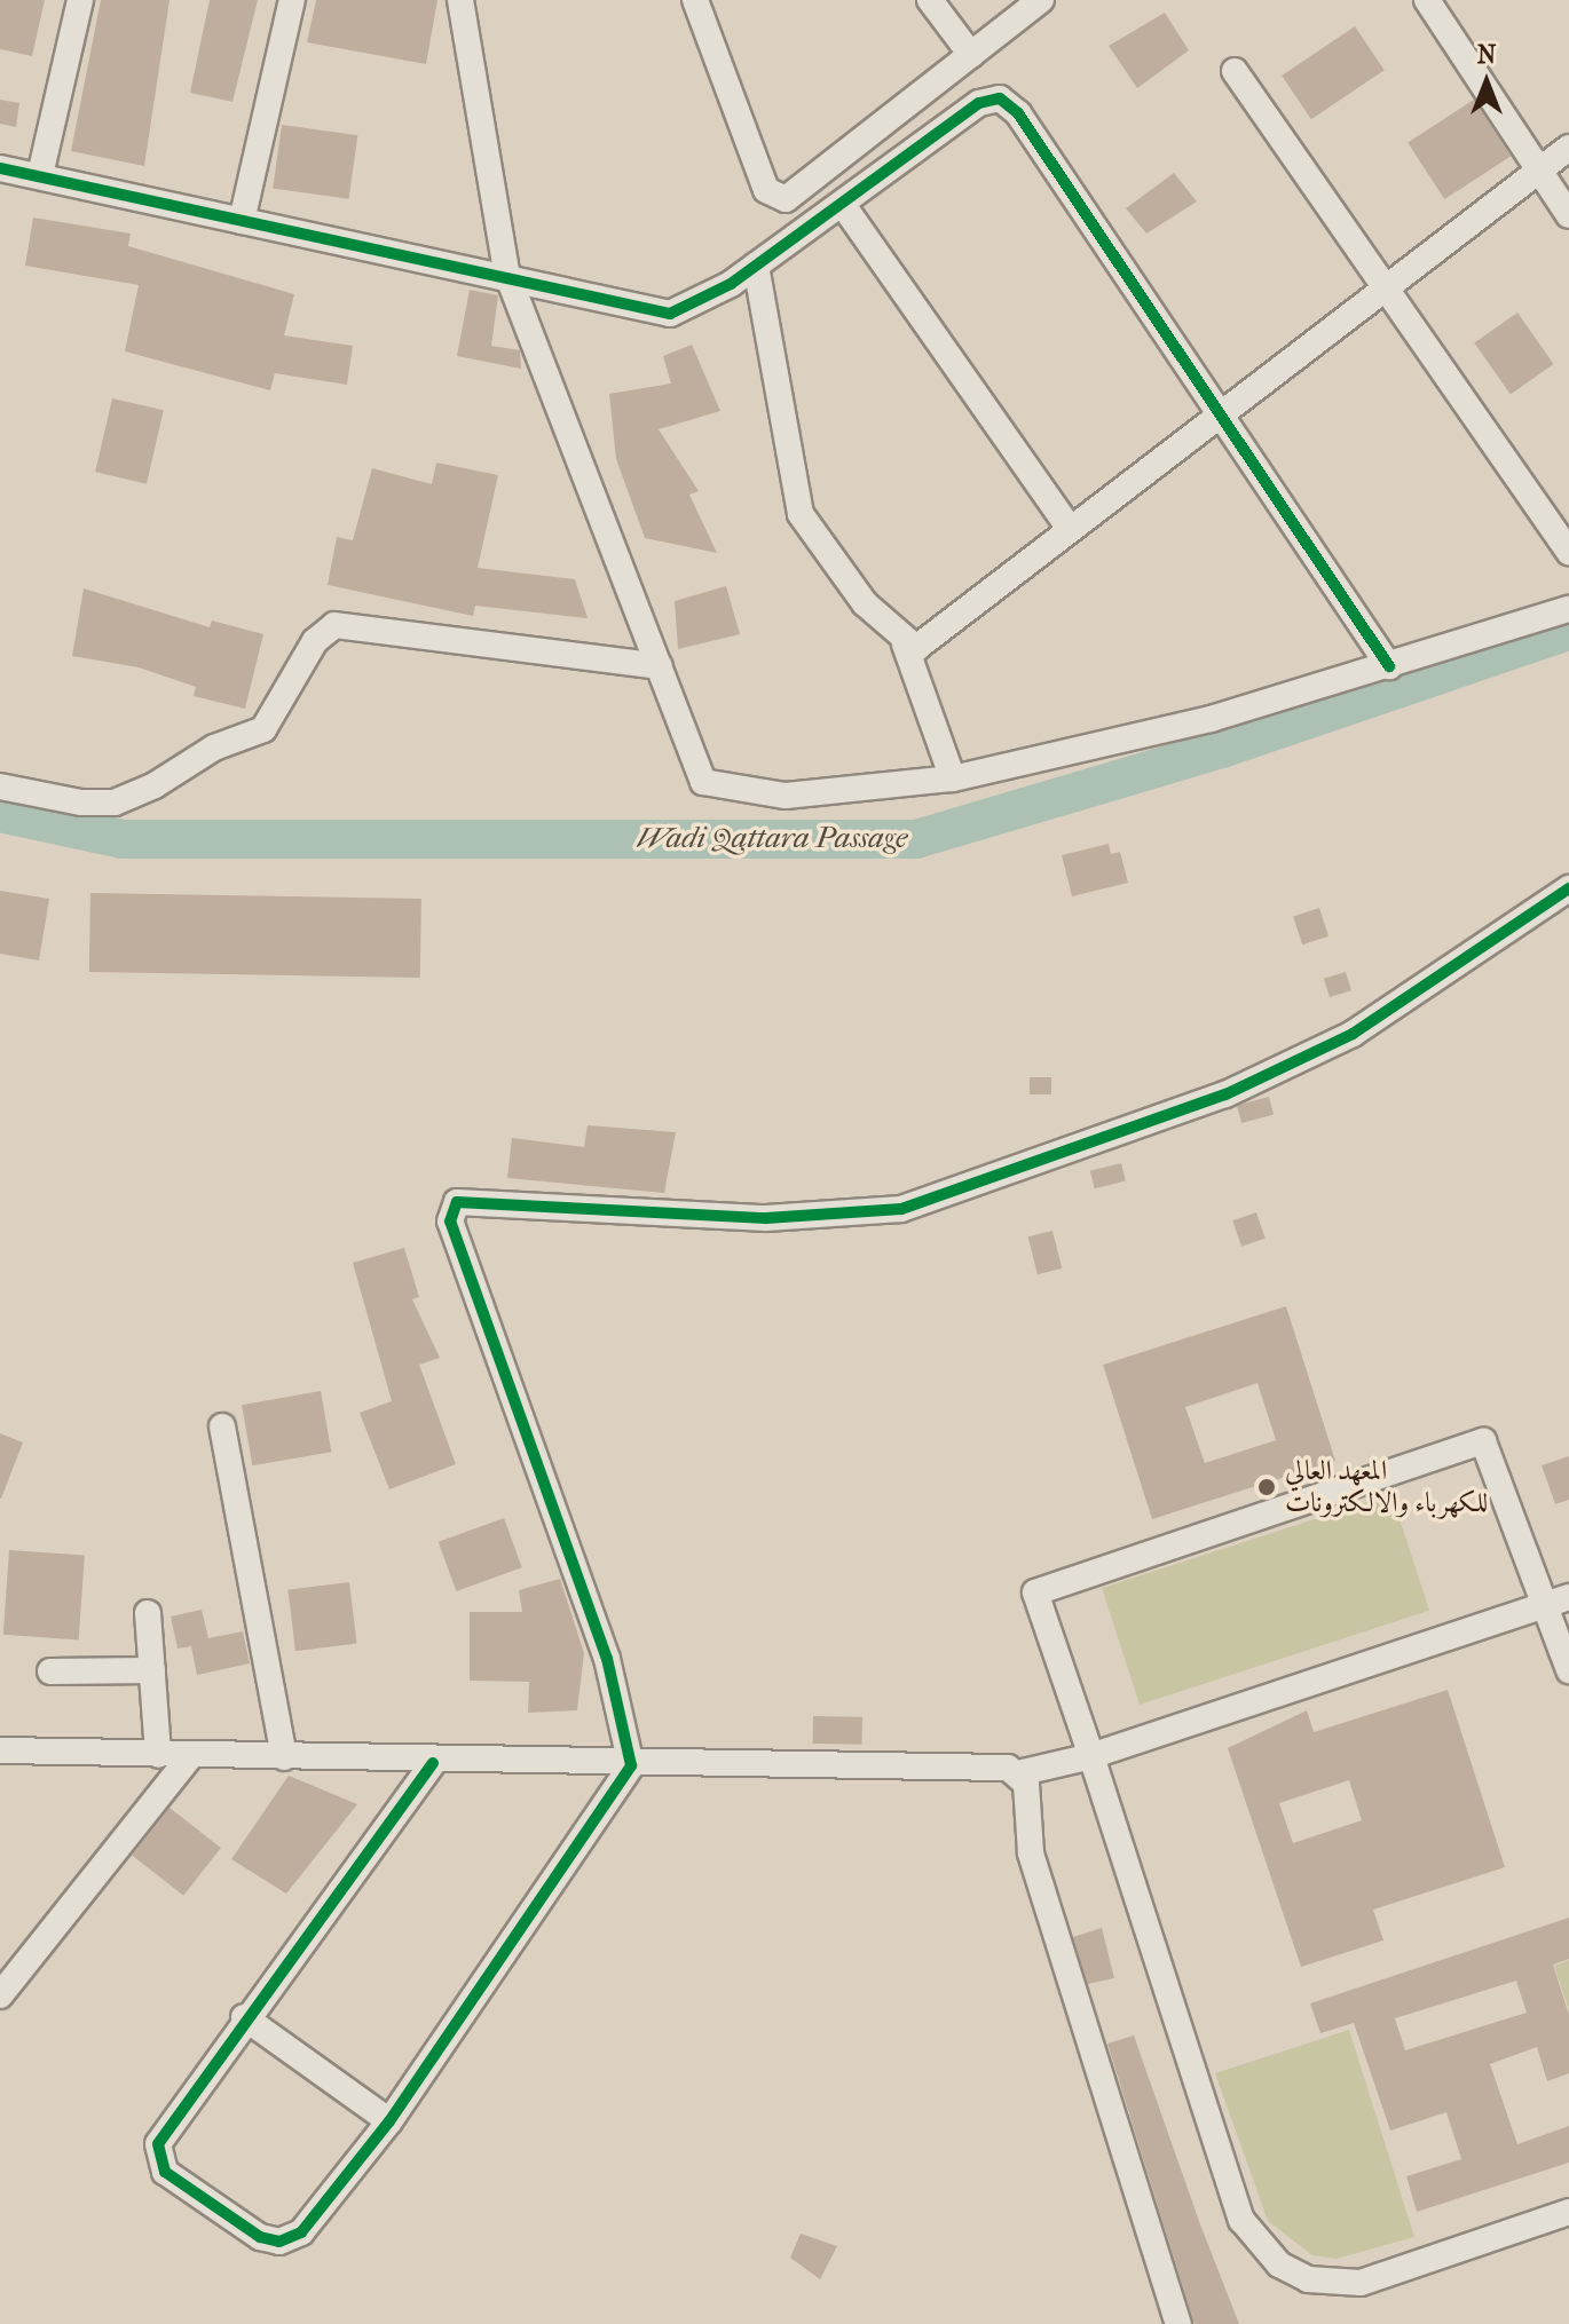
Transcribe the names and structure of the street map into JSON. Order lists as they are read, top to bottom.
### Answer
{
  "water": ["Wadi Qattara Passage"],
  "places": ["المعهد العالي للكهرباء والالكترونات"],
  "north": "top"
}
